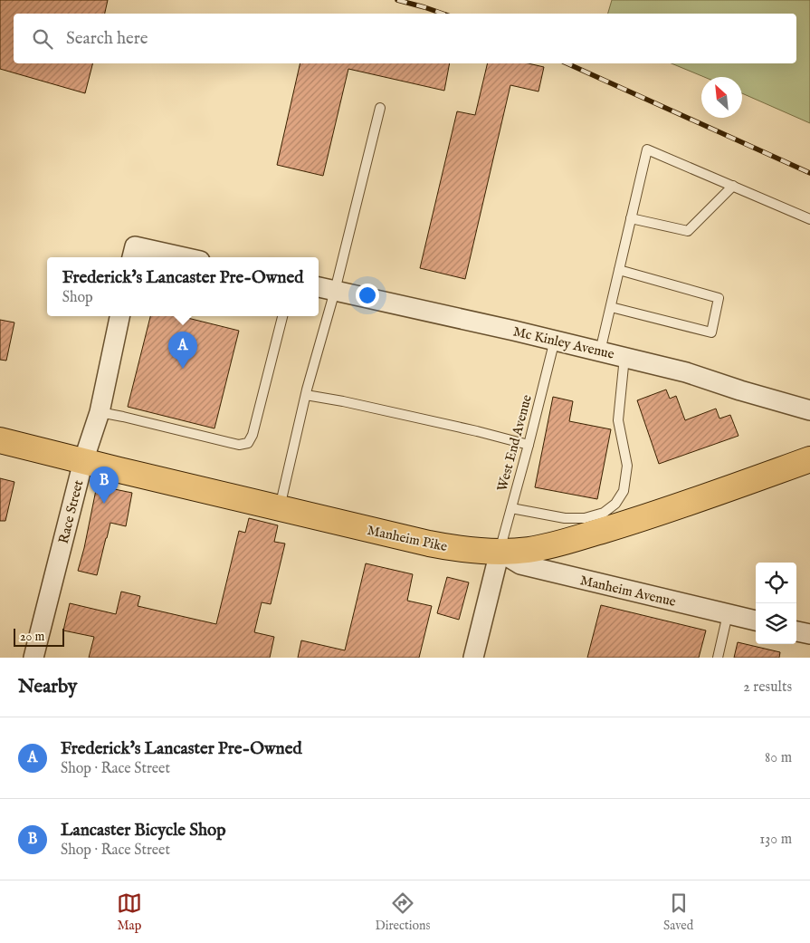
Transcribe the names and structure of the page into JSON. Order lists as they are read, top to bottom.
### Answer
{
  "streets": {
    "main road": ["Manheim Pike"],
    "street": ["Mc Kinley Avenue", "Race Street", "Manheim Avenue"],
    "lane": ["West End Avenue"]
  },
  "crossings": [
    ["Mc Kinley Avenue", "West End Avenue"],
    ["West End Avenue", "Manheim Pike"],
    ["West End Avenue", "Manheim Avenue"],
    ["Race Street", "Manheim Pike"],
    ["Manheim Pike", "Manheim Avenue"]
  ],
  "scale_bar": "20 m",
  "north": "top left",
  "page": {
    "search": "Search here",
    "popup": ["Frederick's Lancaster Pre-Owned", "Shop"],
    "pins": ["A", "B"],
    "scale": "20 m",
    "heading": ["Nearby", "2 results"],
    "list": [
      {
        "mark": "A",
        "name": "Frederick's Lancaster Pre-Owned",
        "note": "Shop · Race Street",
        "value": "80 m"
      },
      {
        "mark": "B",
        "name": "Lancaster Bicycle Shop",
        "note": "Shop · Race Street",
        "value": "130 m"
      }
    ],
    "nav": ["Map", "Directions", "Saved"]
  }
}
